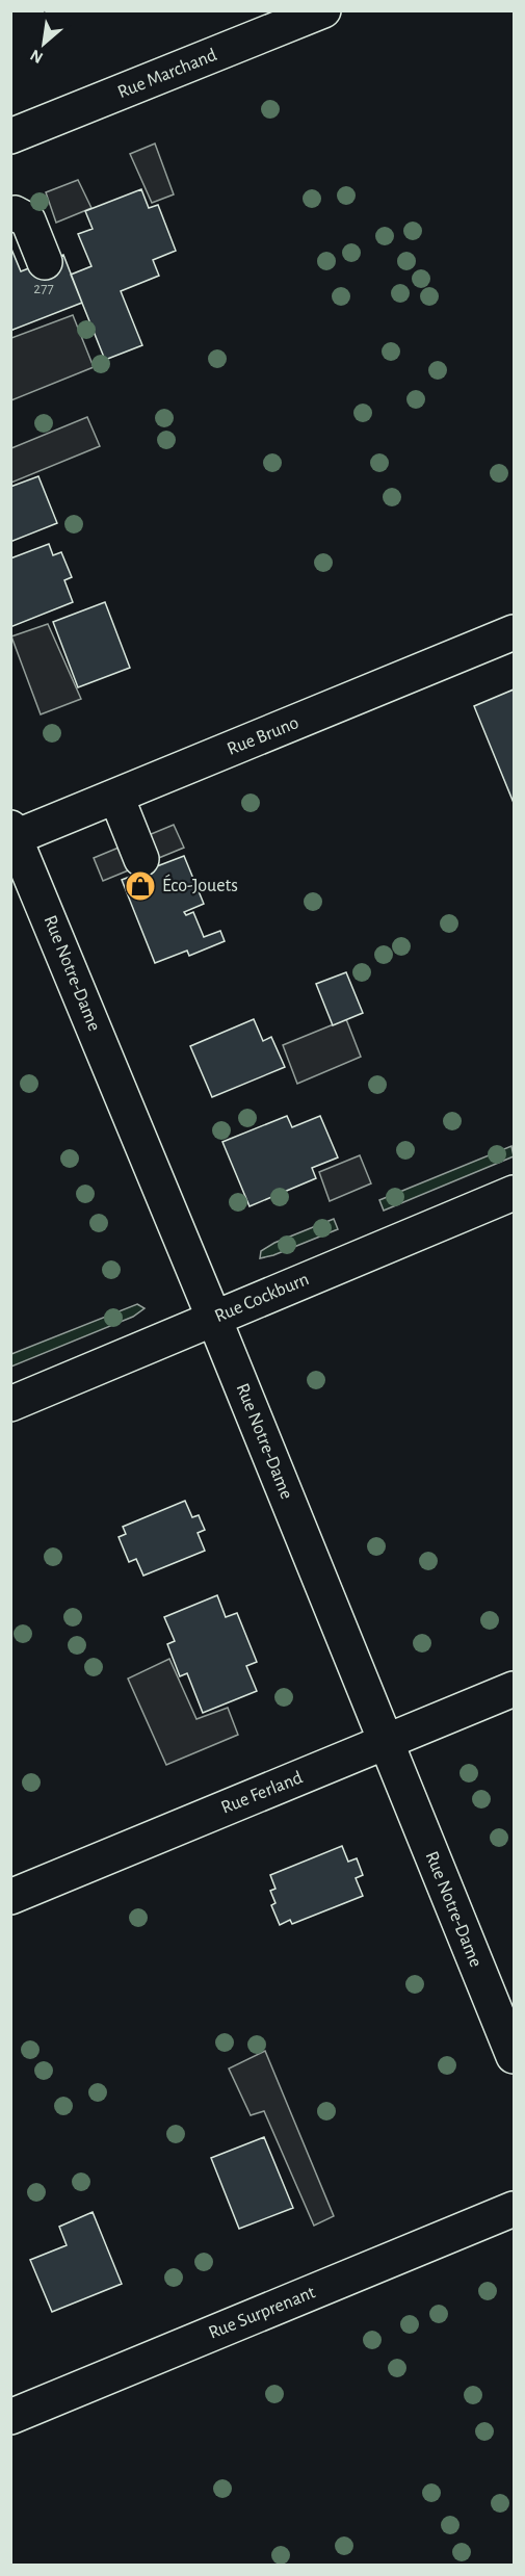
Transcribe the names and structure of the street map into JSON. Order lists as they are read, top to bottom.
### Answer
{
  "streets": {
    "street": [
      "Rue Marchand",
      "Rue Bruno",
      "Rue Notre-Dame",
      "Rue Cockburn",
      "Rue Ferland",
      "Rue Surprenant"
    ]
  },
  "crossings": [
    ["Rue Bruno", "Rue Notre-Dame"],
    ["Rue Notre-Dame", "Rue Cockburn"],
    ["Rue Notre-Dame", "Rue Ferland"]
  ],
  "places": {
    "shop": ["Éco-Jouets"]
  },
  "house_numbers": ["277"],
  "north": "bottom left"
}
